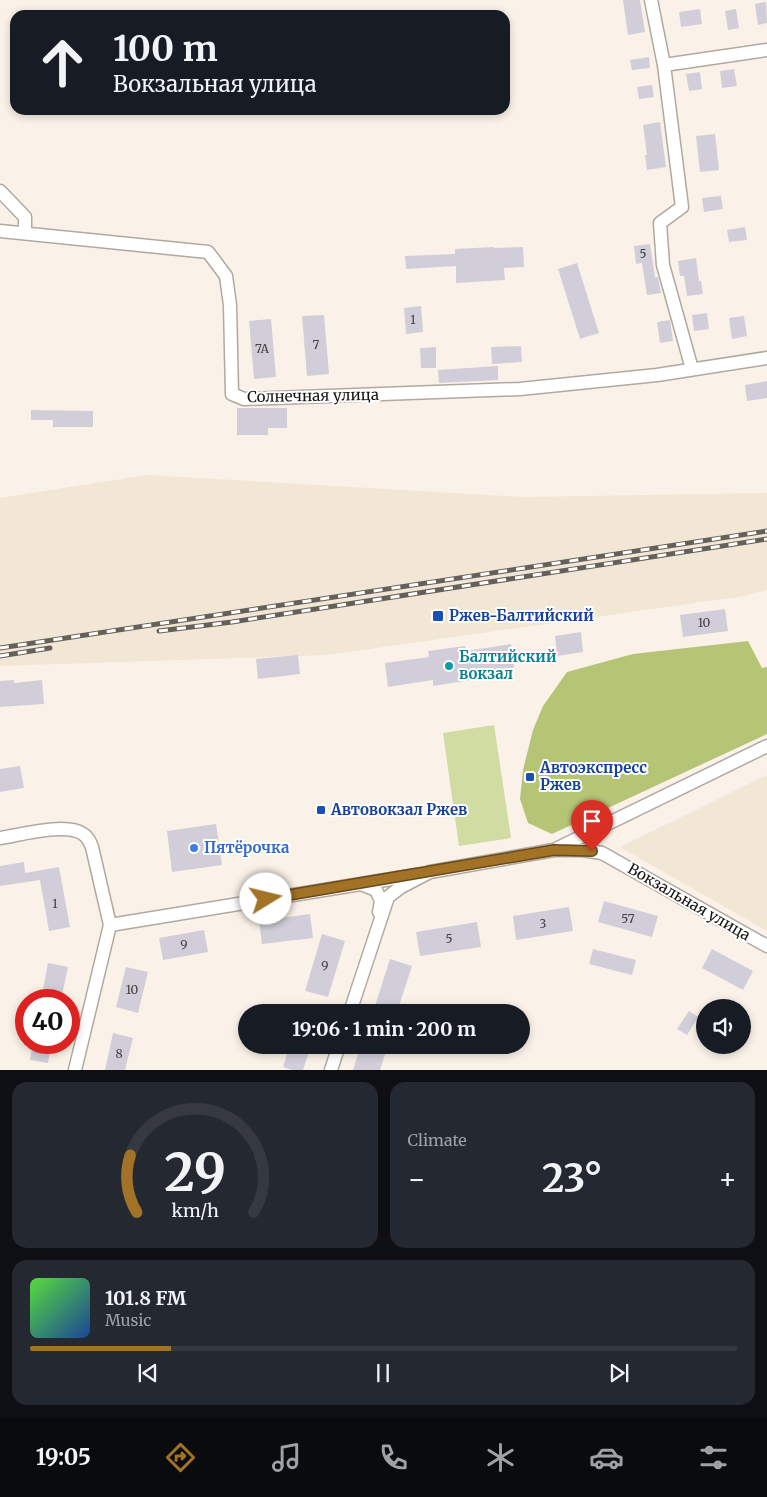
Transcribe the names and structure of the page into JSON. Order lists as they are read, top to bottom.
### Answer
{
  "streets": {
    "street": ["Солнечная улица", "Вокзальная улица"]
  },
  "places": {
    "transit": ["Ржев-Балтийский", "Автоэкспресс Ржев", "Автовокзал Ржев"],
    "other": ["Балтийский вокзал", "Пятёрочка"]
  },
  "house_numbers": [
    "5",
    "1",
    "7",
    "7А",
    "10",
    "1",
    "57",
    "3",
    "5",
    "9",
    "9",
    "10",
    "8"
  ],
  "page": {
    "turn": ["100 m", "Вокзальная улица"],
    "limit": "40",
    "trip": "19:06 · 1 min · 200 m",
    "tile": "Climate",
    "heat": ["−", "23°", "+"],
    "song": ["101.8 FM", "Music"],
    "tabs": "19:05",
    "gauge": ["29", "km/h"]
  }
}
